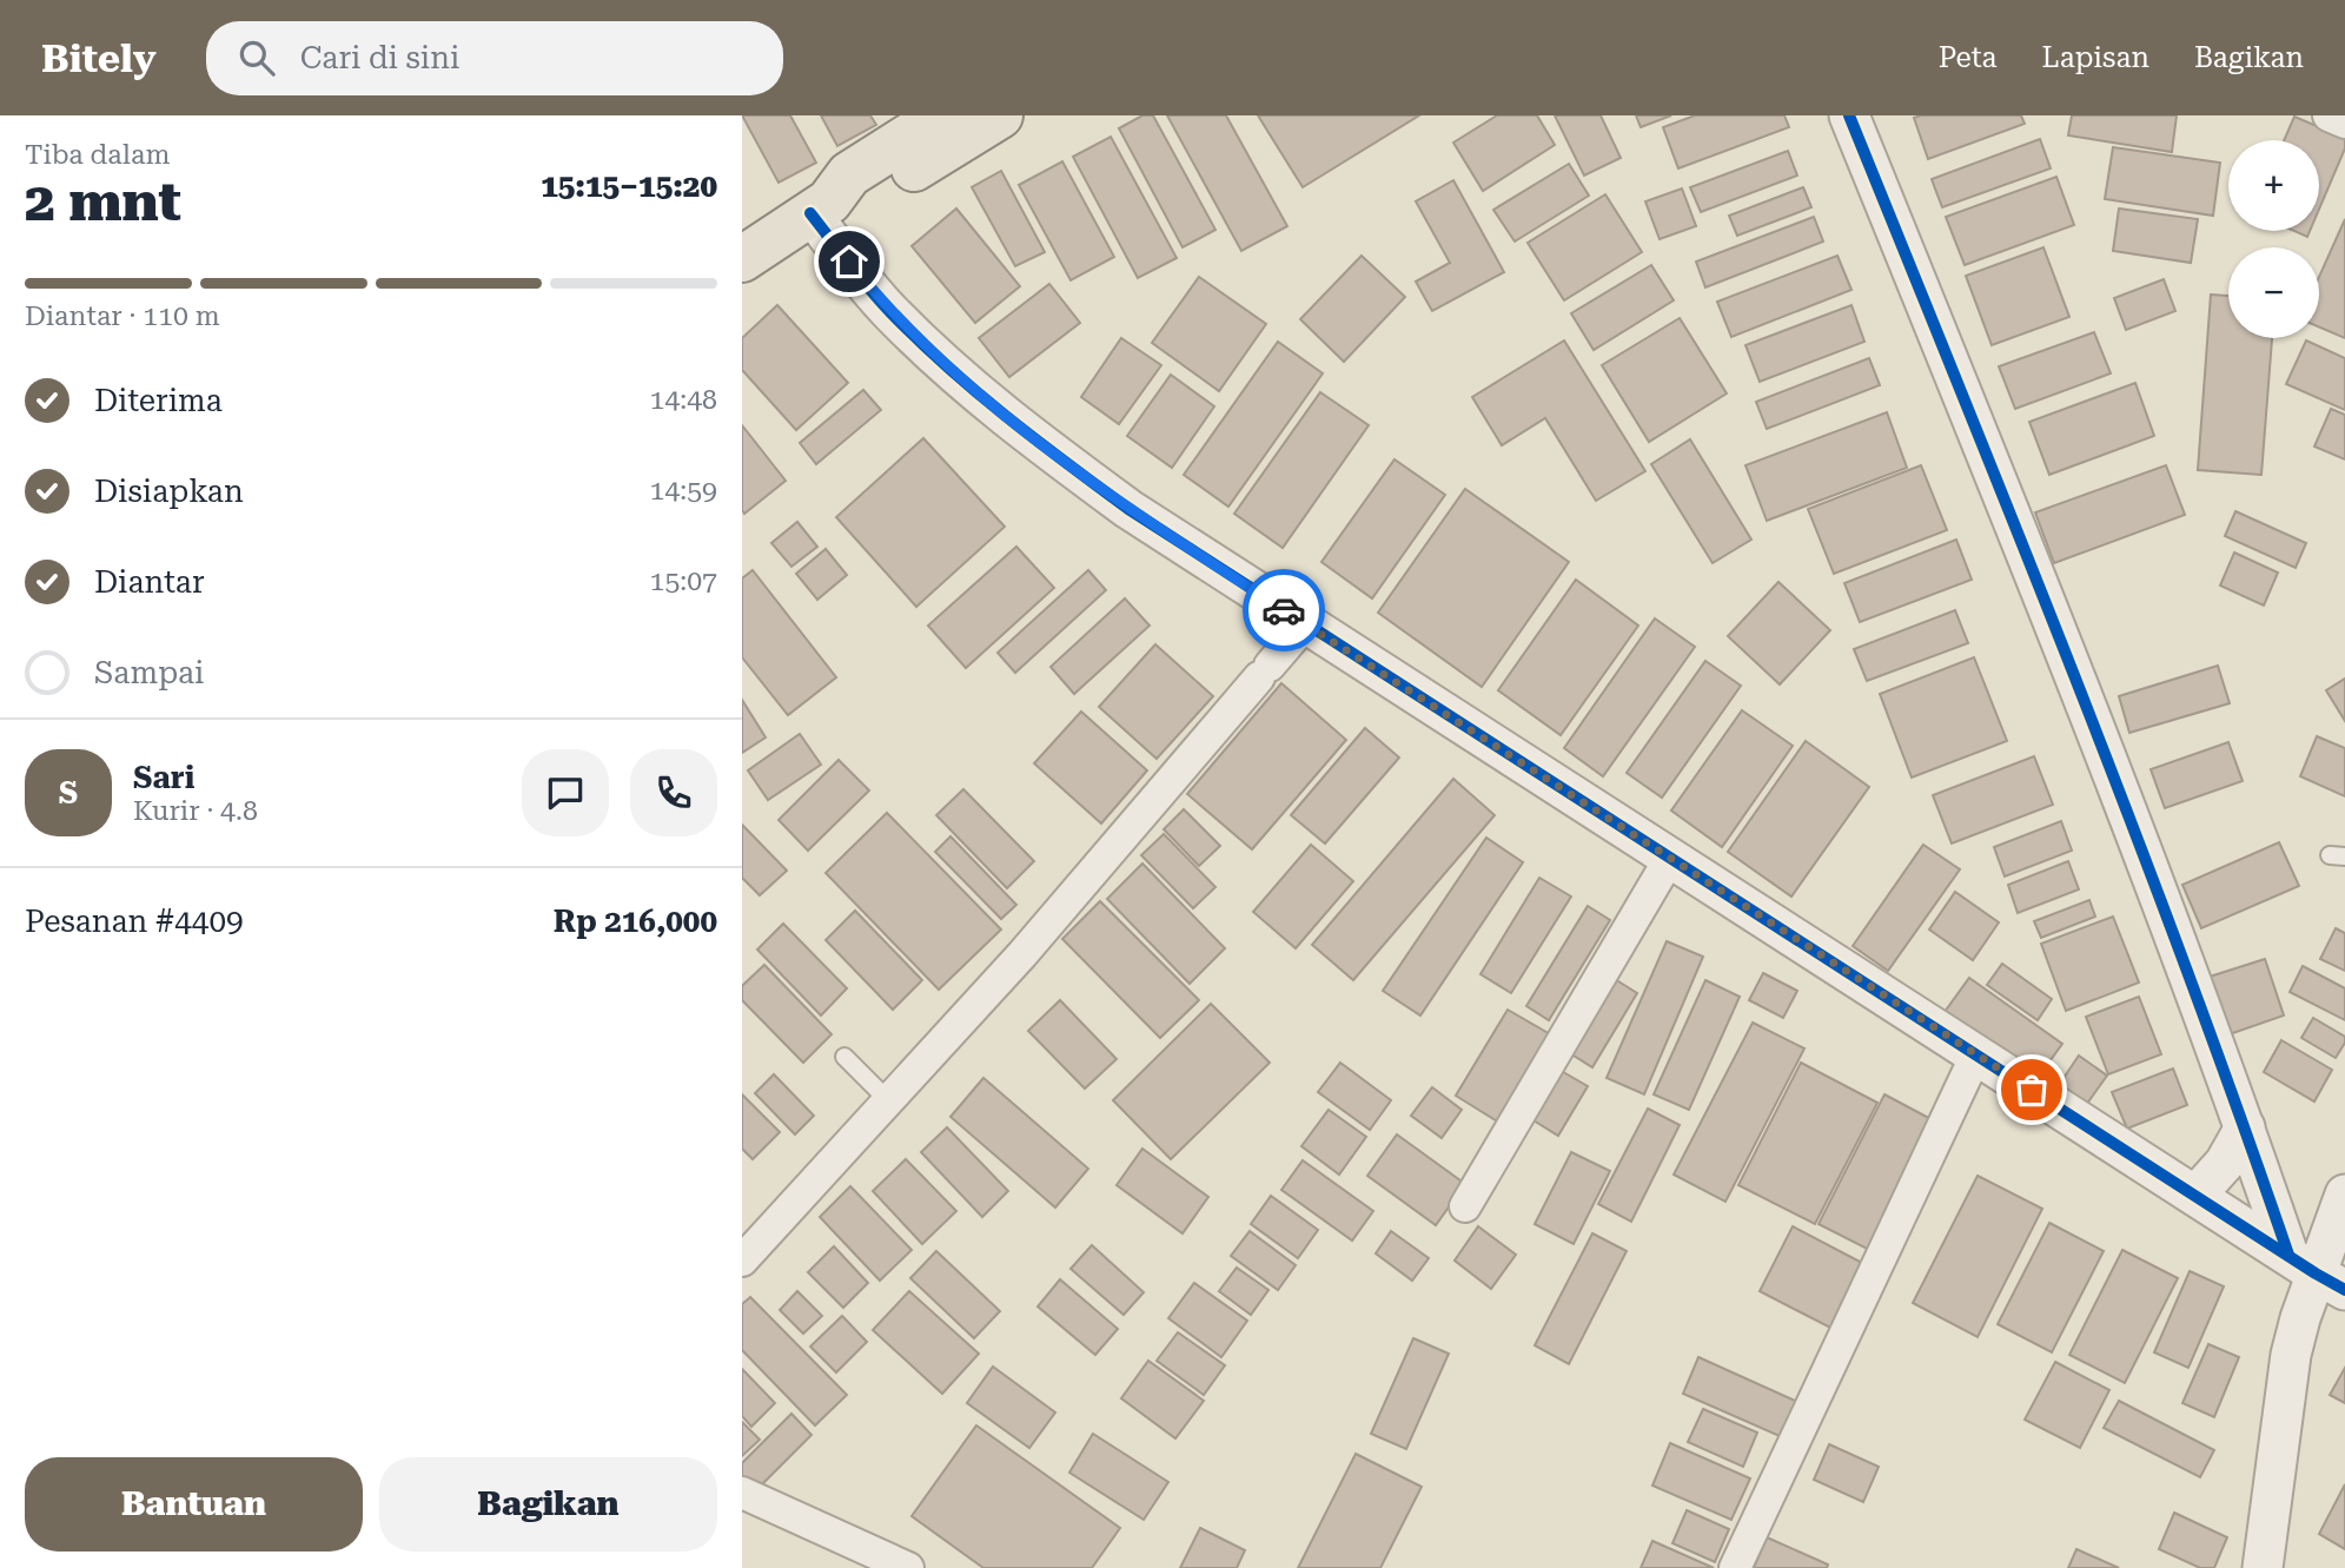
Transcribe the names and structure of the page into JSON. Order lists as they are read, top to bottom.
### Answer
{
  "page": {
    "header": "Bitely",
    "search": "Cari di sini",
    "nav": ["Peta", "Lapisan", "Bagikan"],
    "heading": ["2 mnt", "Tiba dalam", "15:15–15:20"],
    "panel": [
      "Sari",
      "Kurir · 4.8",
      "Pesanan #4409",
      "Rp 216,000"
    ],
    "map_buttons": ["+", "−"],
    "bar": "Diantar · 110 m",
    "list": [
      ["Diterima", "14:48"],
      ["Disiapkan", "14:59"],
      ["Diantar", "15:07"],
      "Sampai"
    ],
    "round": "S",
    "buttons": ["Bantuan", "Bagikan"]
  }
}
